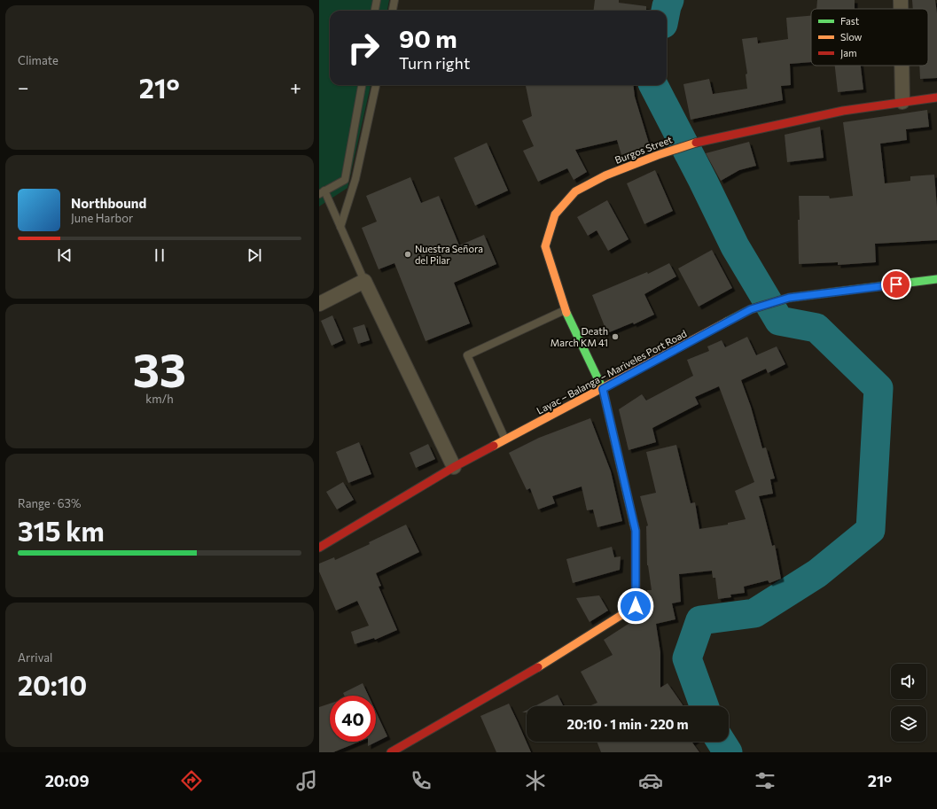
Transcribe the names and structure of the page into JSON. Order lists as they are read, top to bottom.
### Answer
{
  "streets": {
    "street": ["Burgos Street", "Layac – Balanga – Mariveles Port Road"]
  },
  "crossings": [
    ["Burgos Street", "Layac – Balanga – Mariveles Port Road"]
  ],
  "places": ["Nuestra Señora del Pilar", "Death March KM 41"],
  "legend": ["Fast", "Slow", "Jam"],
  "page": {
    "tile": [
      "Climate",
      ["33", "km/h"],
      ["Range · 63%", "315 km"],
      ["Arrival", "20:10"]
    ],
    "turn": ["90 m", "Turn right"],
    "heat": ["−", "21°", "+"],
    "song": ["Northbound", "June Harbor"],
    "limit": "40",
    "trip": "20:10 · 1 min · 220 m",
    "tabs": ["20:09", "21°"]
  }
}
